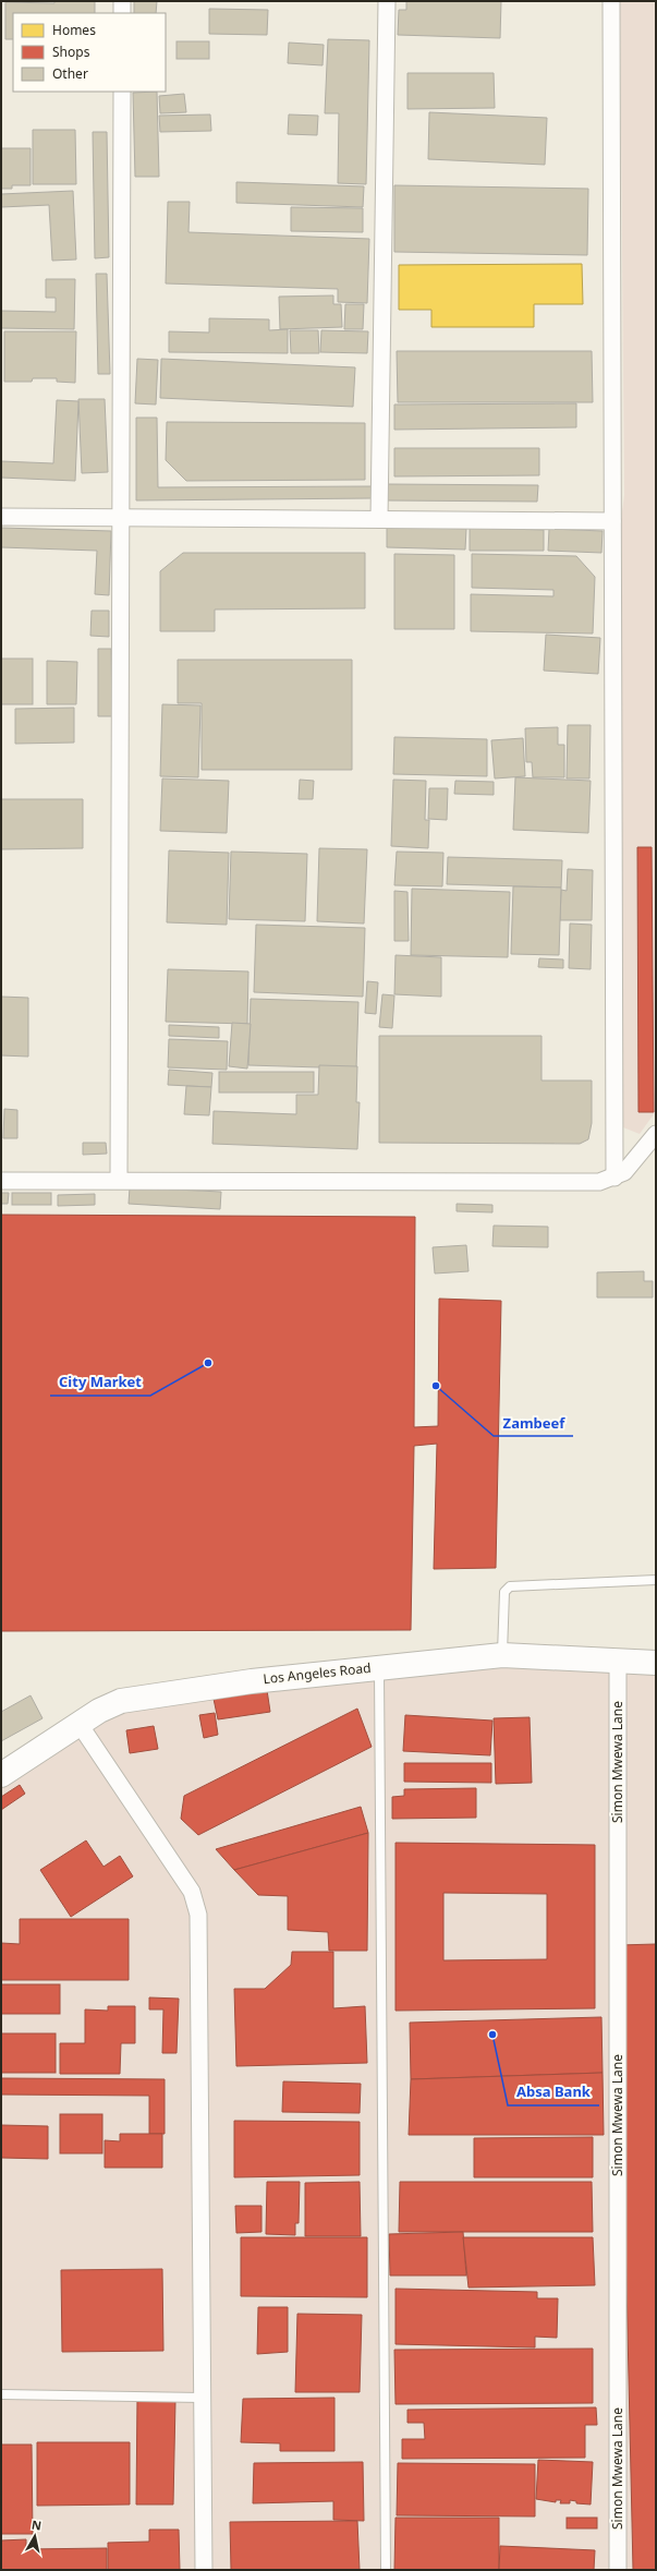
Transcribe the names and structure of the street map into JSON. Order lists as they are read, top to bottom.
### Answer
{
  "streets": {
    "main road": ["Los Angeles Road"],
    "street": ["Simon Mwewa Lane"]
  },
  "crossings": [
    ["Los Angeles Road", "Simon Mwewa Lane"]
  ],
  "places": ["City Market", "Zambeef", "Absa Bank"],
  "legend": ["Homes", "Shops", "Other"],
  "north": "top"
}
